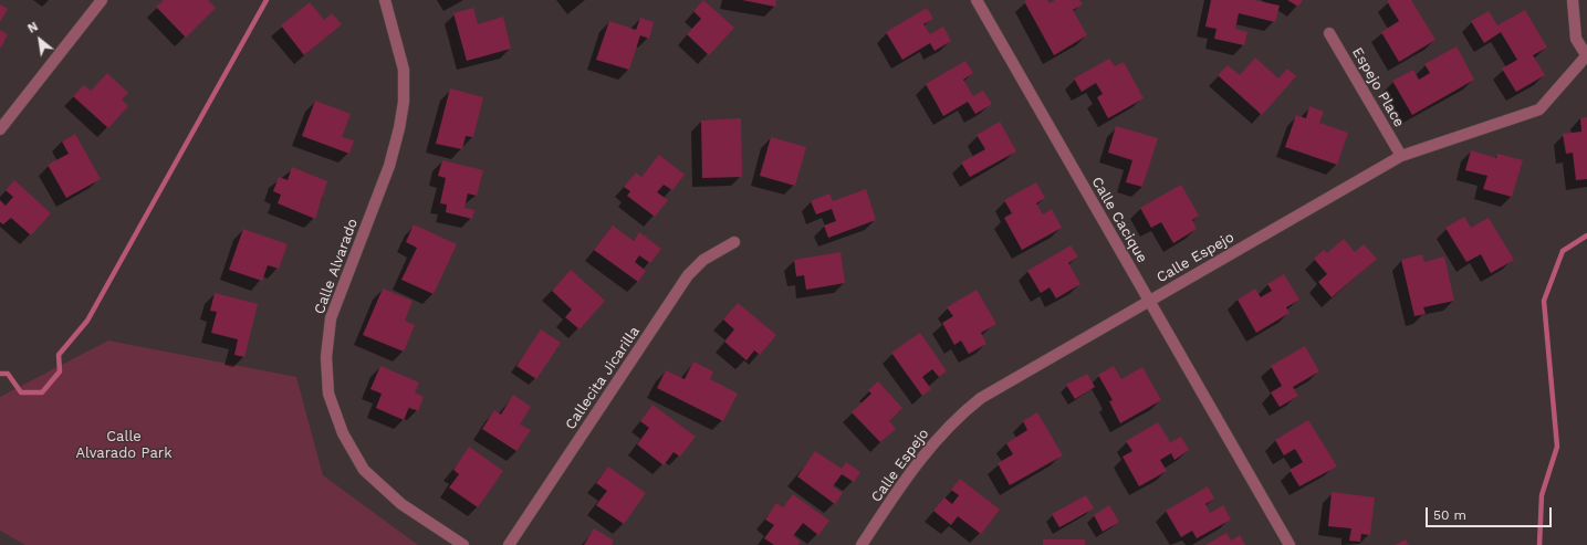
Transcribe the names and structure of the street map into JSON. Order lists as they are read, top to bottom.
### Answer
{
  "streets": {
    "street": [
      "Espejo Place",
      "Calle Cacique",
      "Calle Espejo",
      "Calle Alvarado",
      "Callecita Jicarilla"
    ]
  },
  "crossings": [
    ["Espejo Place", "Calle Espejo"],
    ["Calle Cacique", "Calle Espejo"]
  ],
  "parks": ["Calle Alvarado Park"],
  "scale_bar": "50 m",
  "north": "top left"
}
